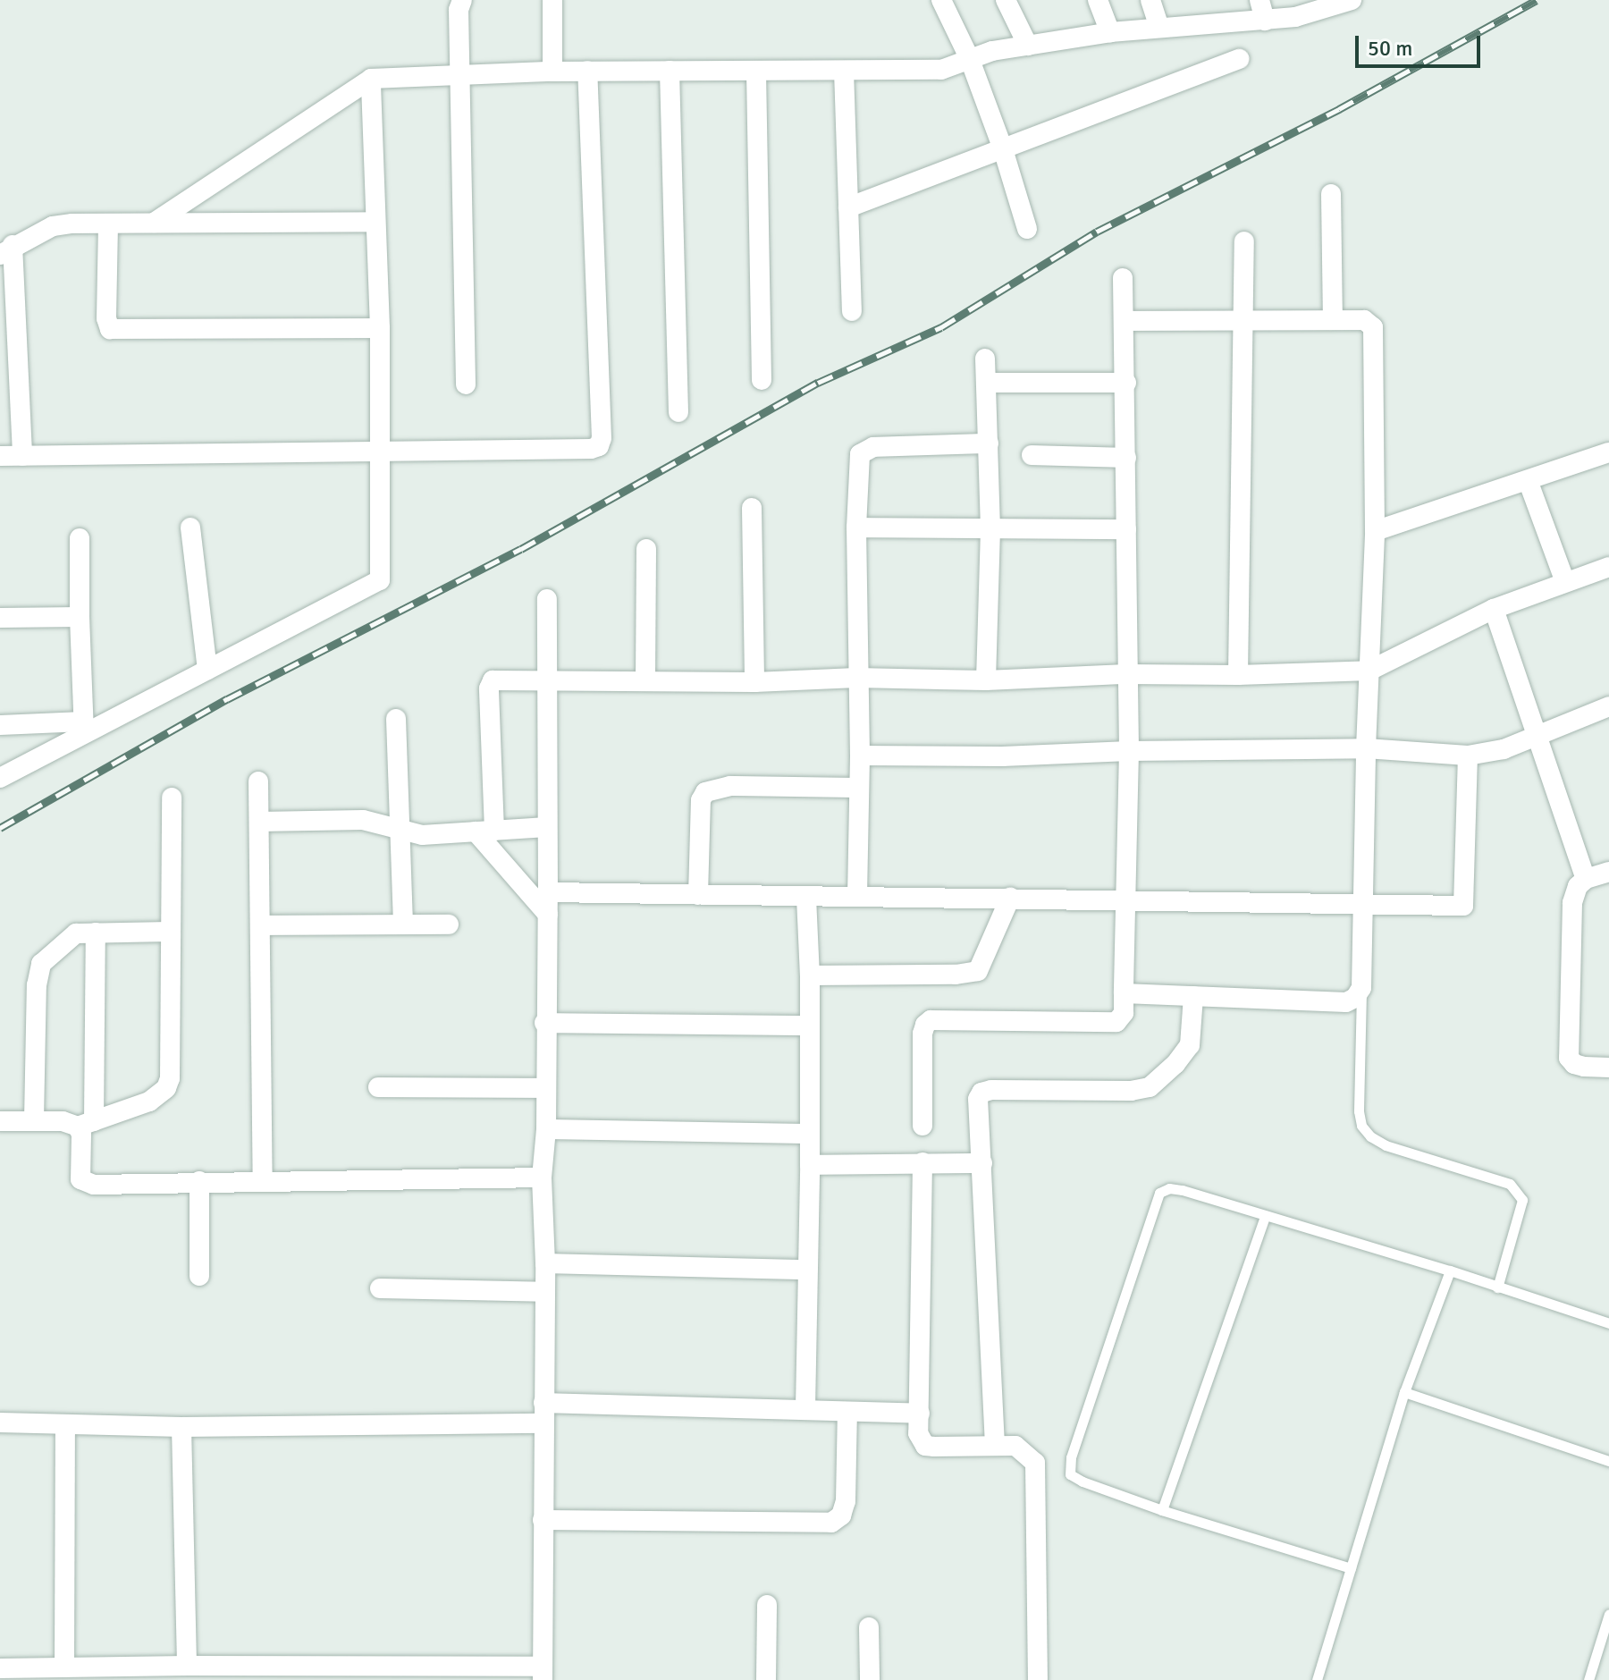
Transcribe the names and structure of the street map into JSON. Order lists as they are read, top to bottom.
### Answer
{
  "scale_bar": "50 m"
}
